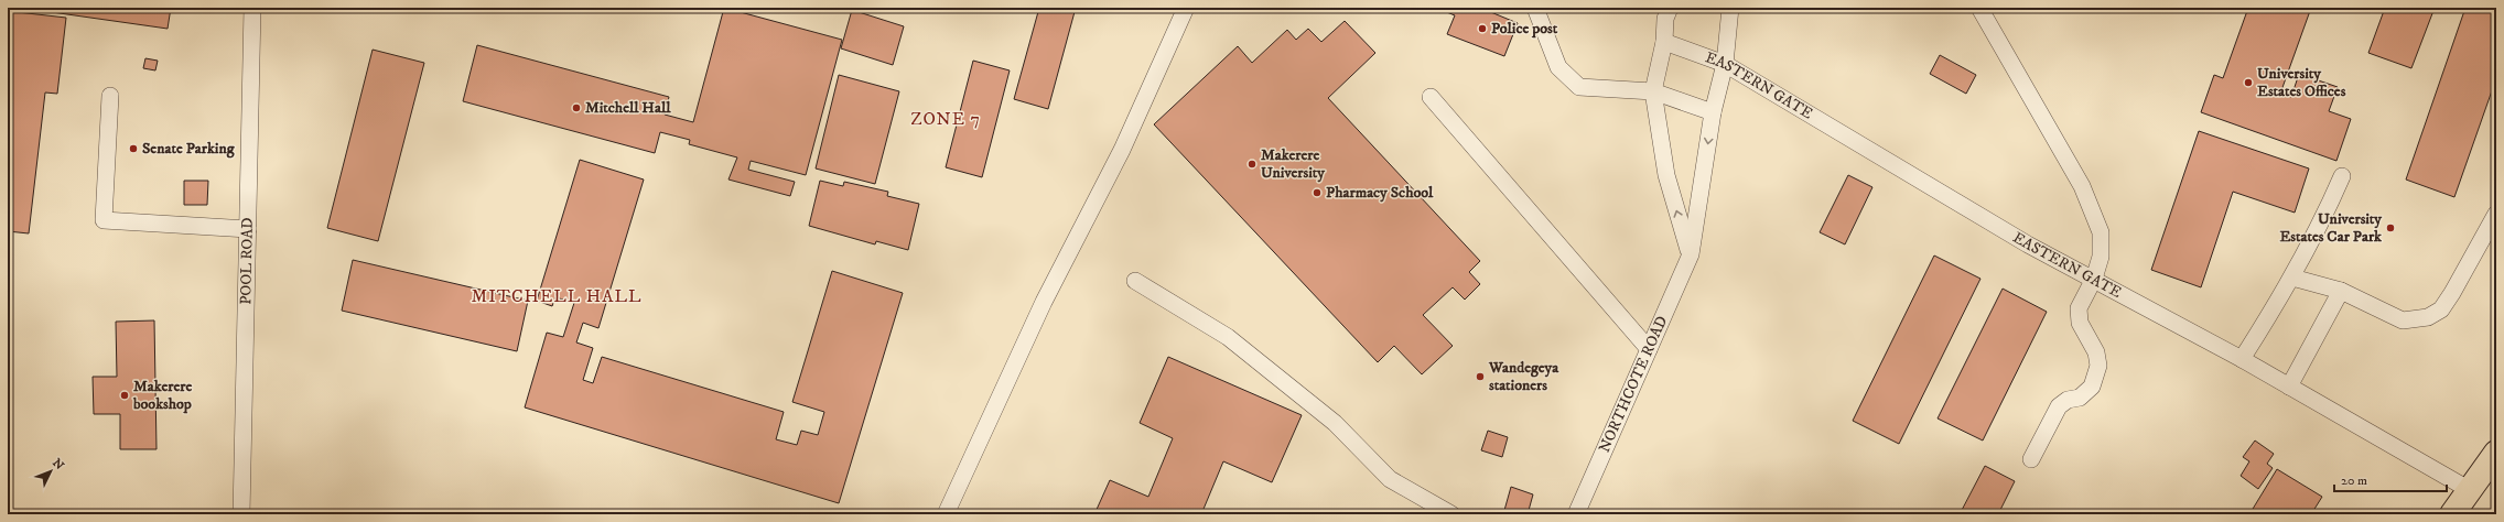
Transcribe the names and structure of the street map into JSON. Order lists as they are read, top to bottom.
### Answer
{
  "streets": {
    "lane": ["EASTERN GATE", "POOL ROAD", "NORTHCOTE ROAD"]
  },
  "crossings": [
    ["EASTERN GATE", "NORTHCOTE ROAD"]
  ],
  "districts": ["ZONE 7", "MITCHELL HALL"],
  "places": [
    "Police post",
    "University Estates Offices",
    "Mitchell Hall",
    "Senate Parking",
    "Makerere University",
    "Pharmacy School",
    "University Estates Car Park",
    "Wandegeya stationers",
    "Makerere bookshop"
  ],
  "scale_bar": "20 m",
  "north": "top right"
}
